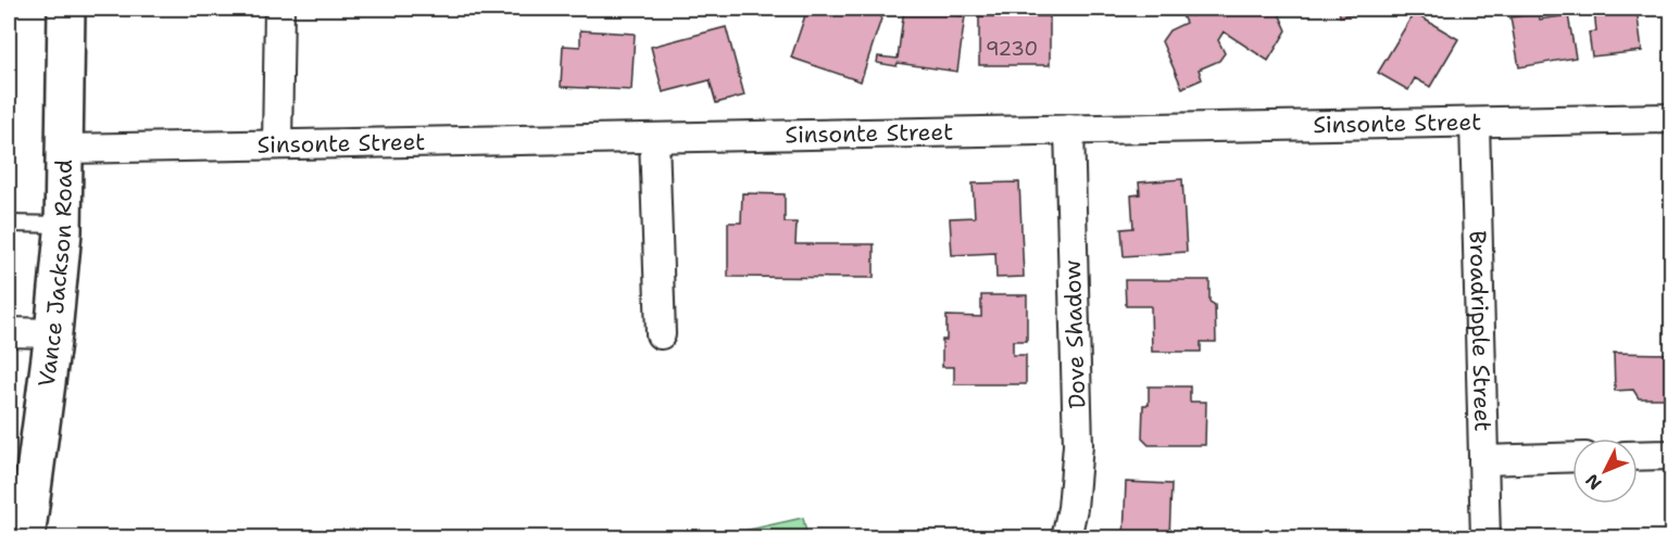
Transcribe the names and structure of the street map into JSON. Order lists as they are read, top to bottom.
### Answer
{
  "streets": {
    "main road": ["Vance Jackson Road"],
    "street": ["Sinsonte Street", "Broadripple Street", "Dove Shadow"]
  },
  "crossings": [
    ["Sinsonte Street", "Vance Jackson Road"],
    ["Sinsonte Street", "Broadripple Street"],
    ["Sinsonte Street", "Dove Shadow"]
  ],
  "house_numbers": ["9230"],
  "north": "bottom left"
}
